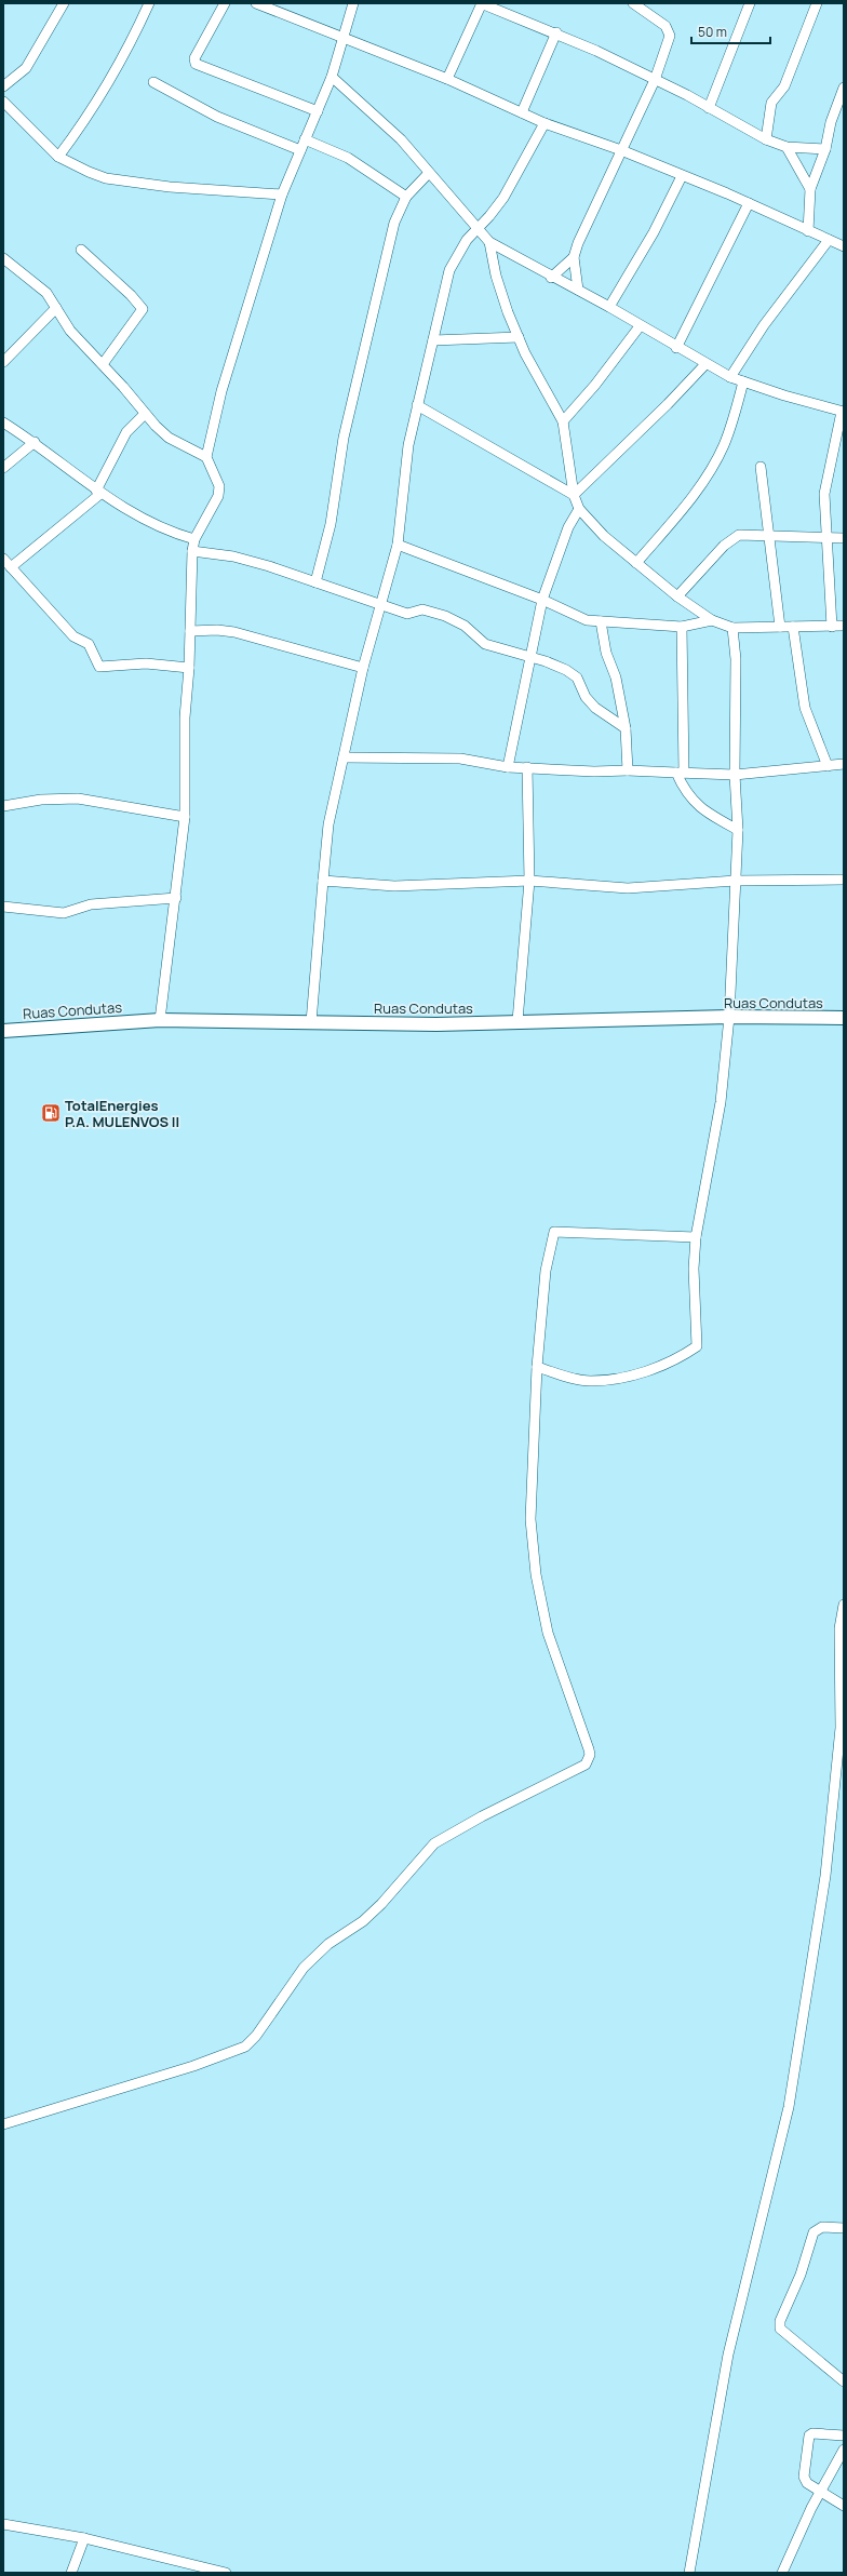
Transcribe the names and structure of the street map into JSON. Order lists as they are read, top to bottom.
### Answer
{
  "streets": {
    "street": ["Ruas Condutas"]
  },
  "places": {
    "fuel station": ["TotalEnergies P.A. MULENVOS II"]
  },
  "scale_bar": "50 m"
}
